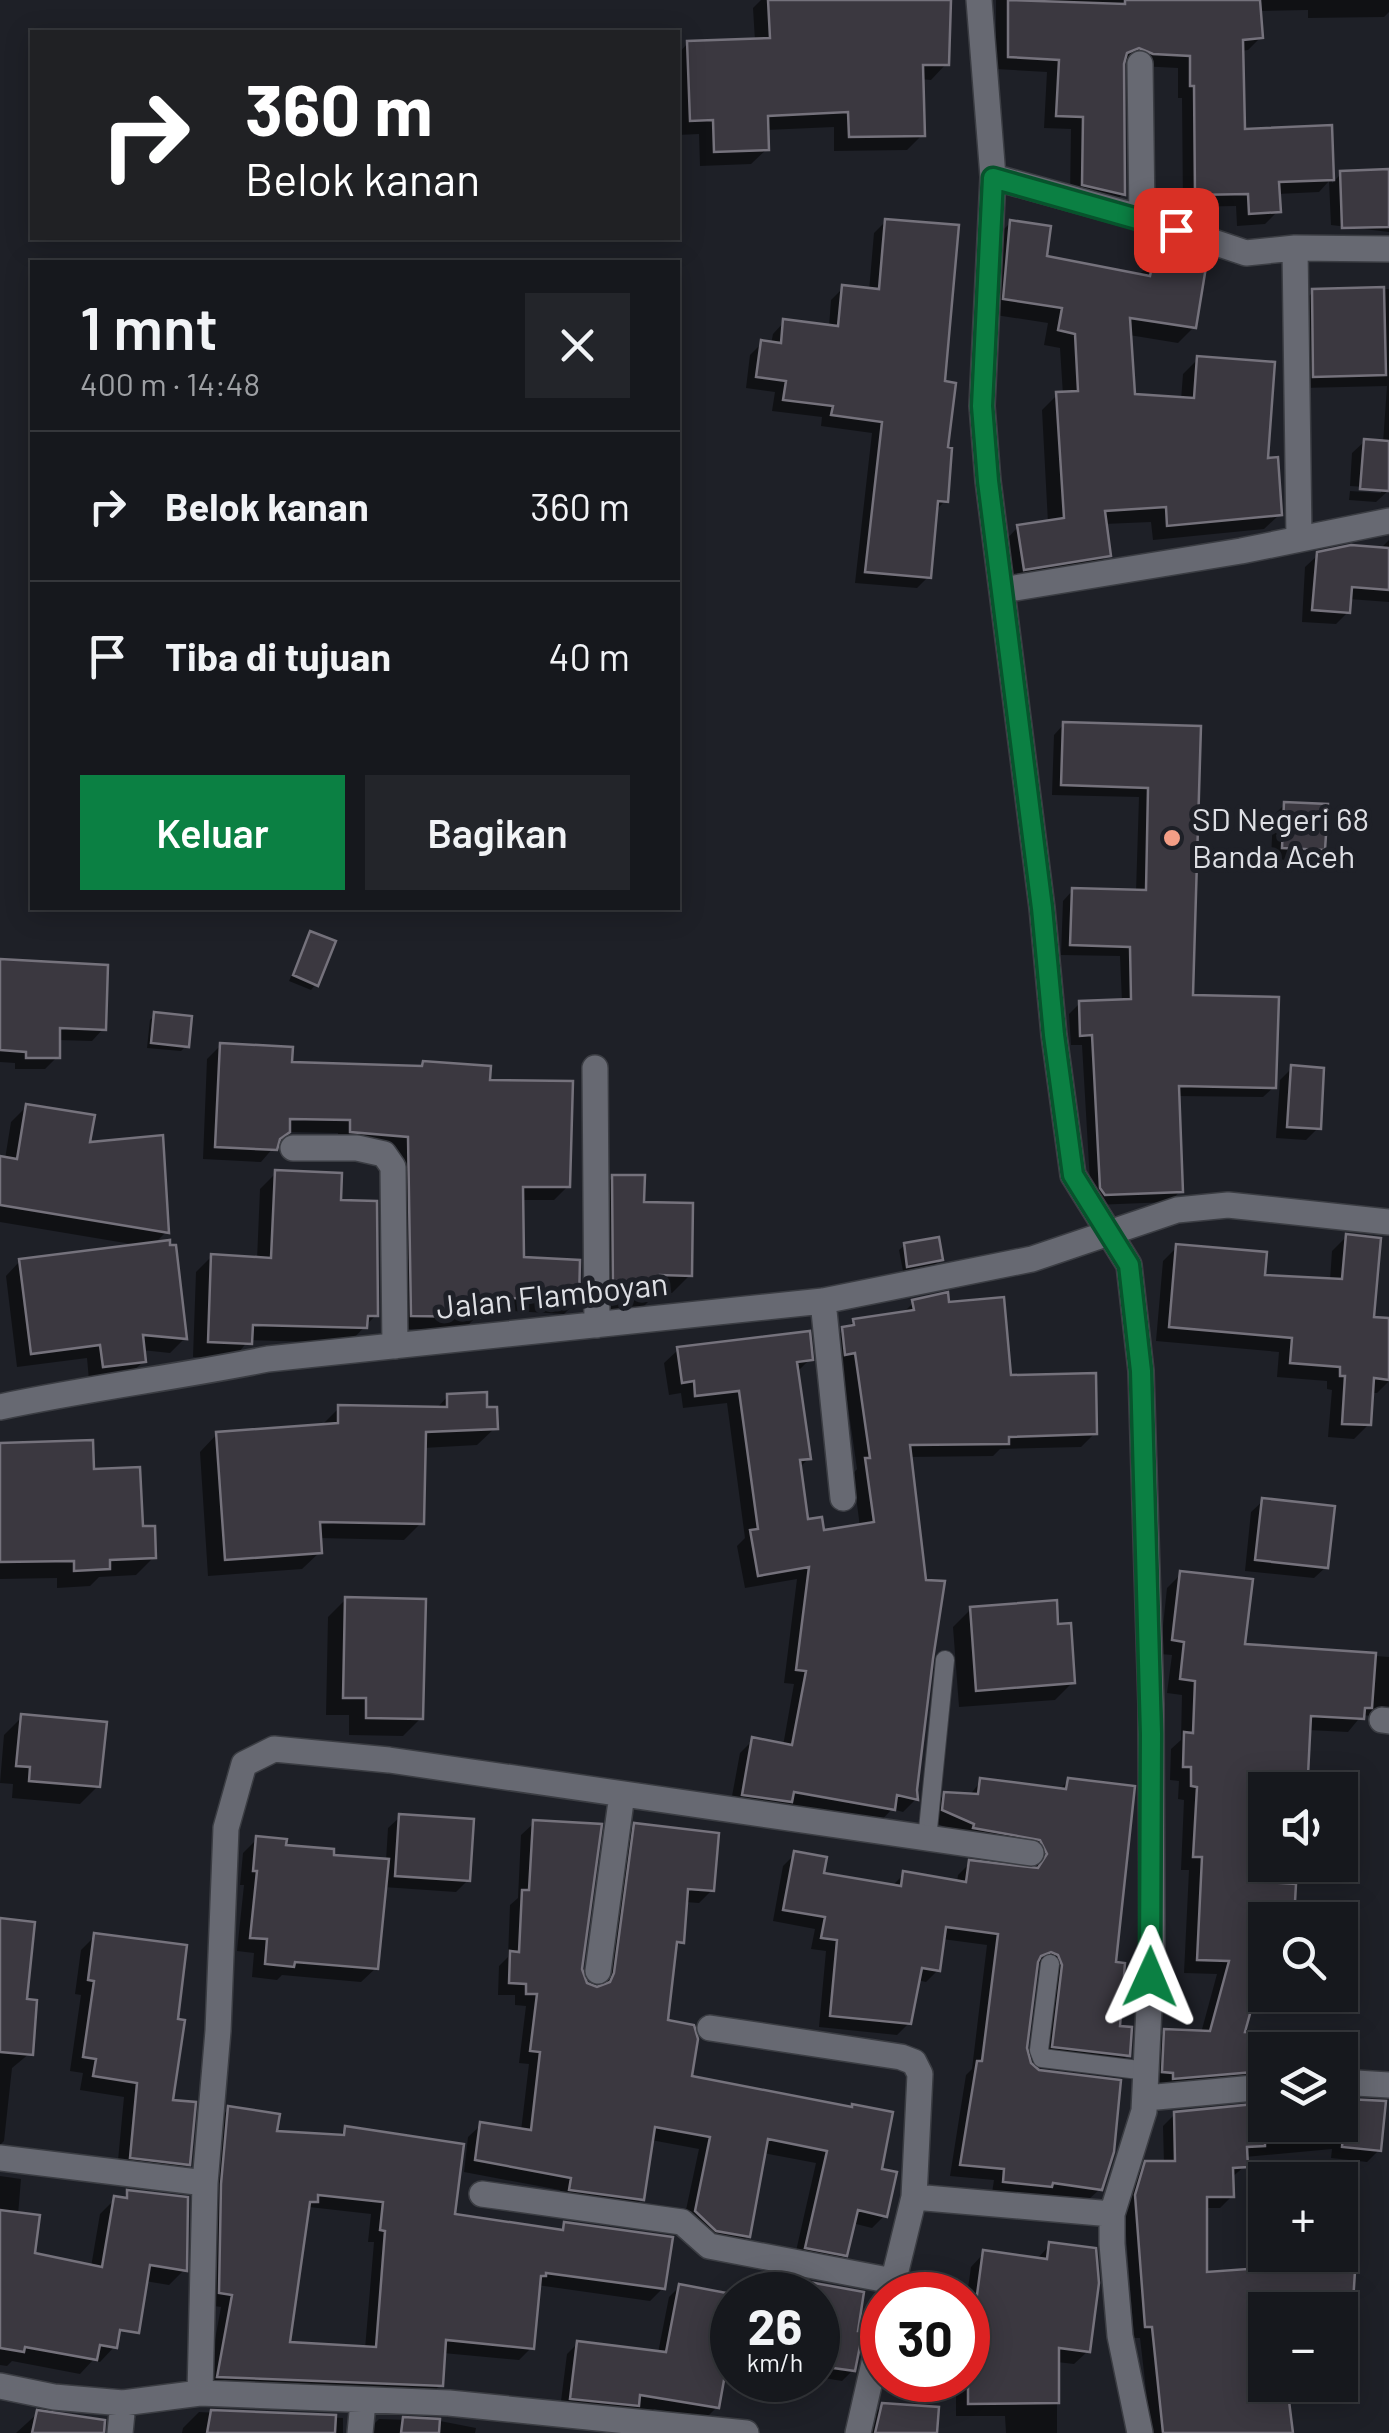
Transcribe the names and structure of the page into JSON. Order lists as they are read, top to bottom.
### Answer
{
  "streets": {
    "street": ["Jalan Flamboyan"]
  },
  "places": ["SD Negeri 68 Banda Aceh"],
  "page": {
    "turn": ["360 m", "Belok kanan"],
    "heading": ["1 mnt", "400 m · 14:48"],
    "list": [
      {
        "name": "Belok kanan",
        "value": "360 m"
      },
      {
        "name": "Tiba di tujuan",
        "value": "40 m"
      }
    ],
    "buttons": ["Keluar", "Bagikan"],
    "map_buttons": ["+", "−"],
    "speed": "26 km/h",
    "limit": "30"
  }
}
